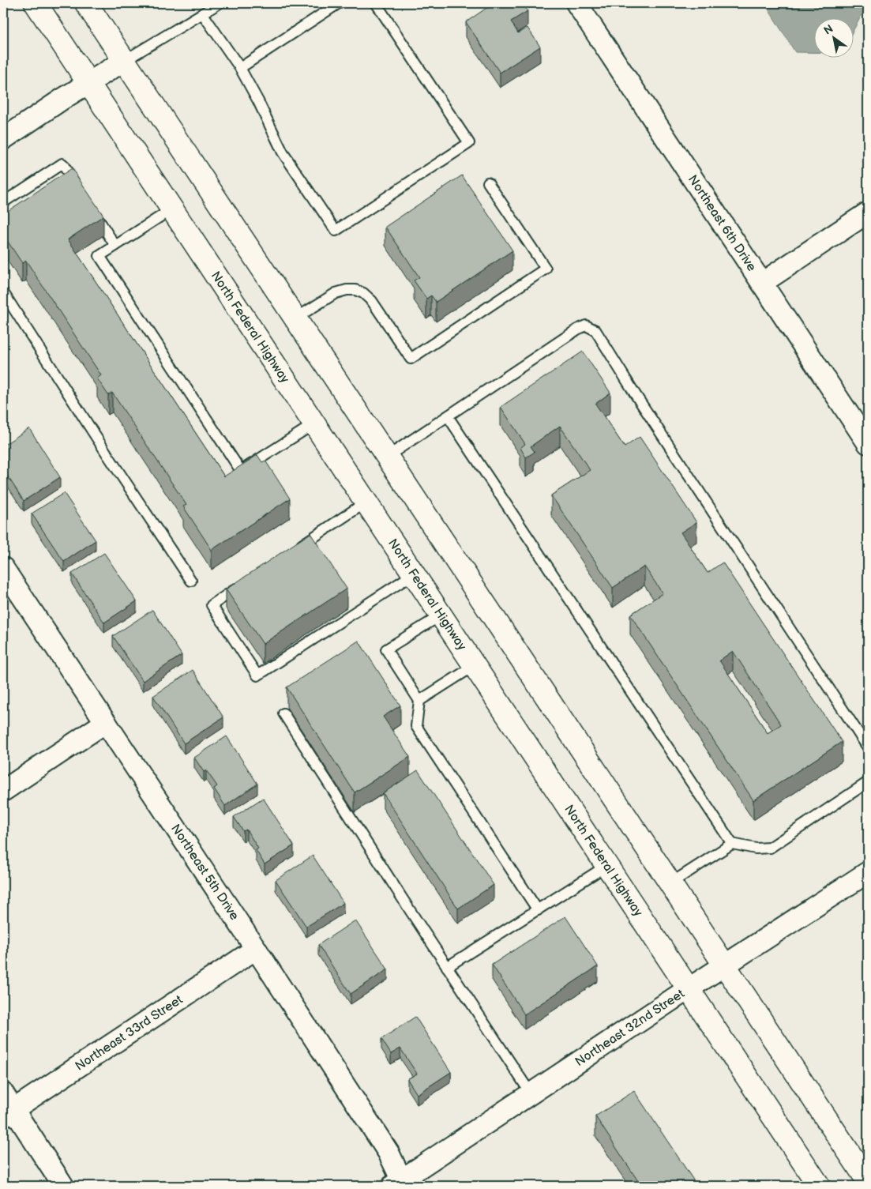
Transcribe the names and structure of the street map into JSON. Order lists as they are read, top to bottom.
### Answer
{
  "streets": {
    "main road": ["North Federal Highway"],
    "street": [
      "Northeast 6th Drive",
      "Northeast 5th Drive",
      "Northeast 32nd Street",
      "Northeast 33rd Street"
    ]
  },
  "crossings": [
    ["North Federal Highway", "Northeast 32nd Street"],
    ["Northeast 5th Drive", "Northeast 32nd Street"],
    ["Northeast 5th Drive", "Northeast 33rd Street"]
  ],
  "north": "top left"
}
